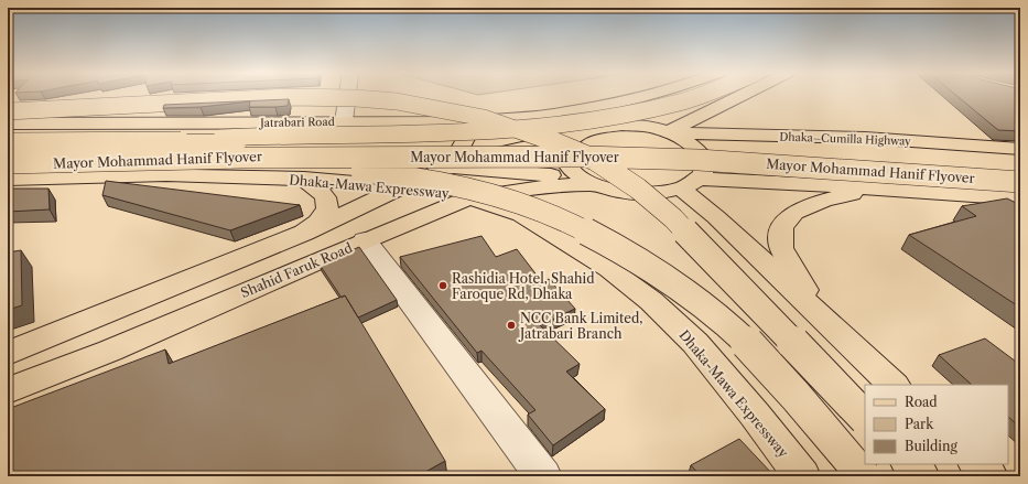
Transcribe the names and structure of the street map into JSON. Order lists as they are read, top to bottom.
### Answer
{
  "streets": {
    "main road": [
      "Jatrabari Road",
      "Dhaka–Cumilla Highway",
      "Mayor Mohammad Hanif Flyover",
      "Dhaka-Mawa Expressway",
      "Shahid Faruk Road"
    ]
  },
  "crossings": [
    ["Dhaka-Mawa Expressway", "Shahid Faruk Road"]
  ],
  "places": ["Rashidia Hotel, Shahid Faroque Rd, Dhaka", "NCC Bank Limited, Jatrabari Branch"],
  "legend": ["Road", "Park", "Building"]
}
